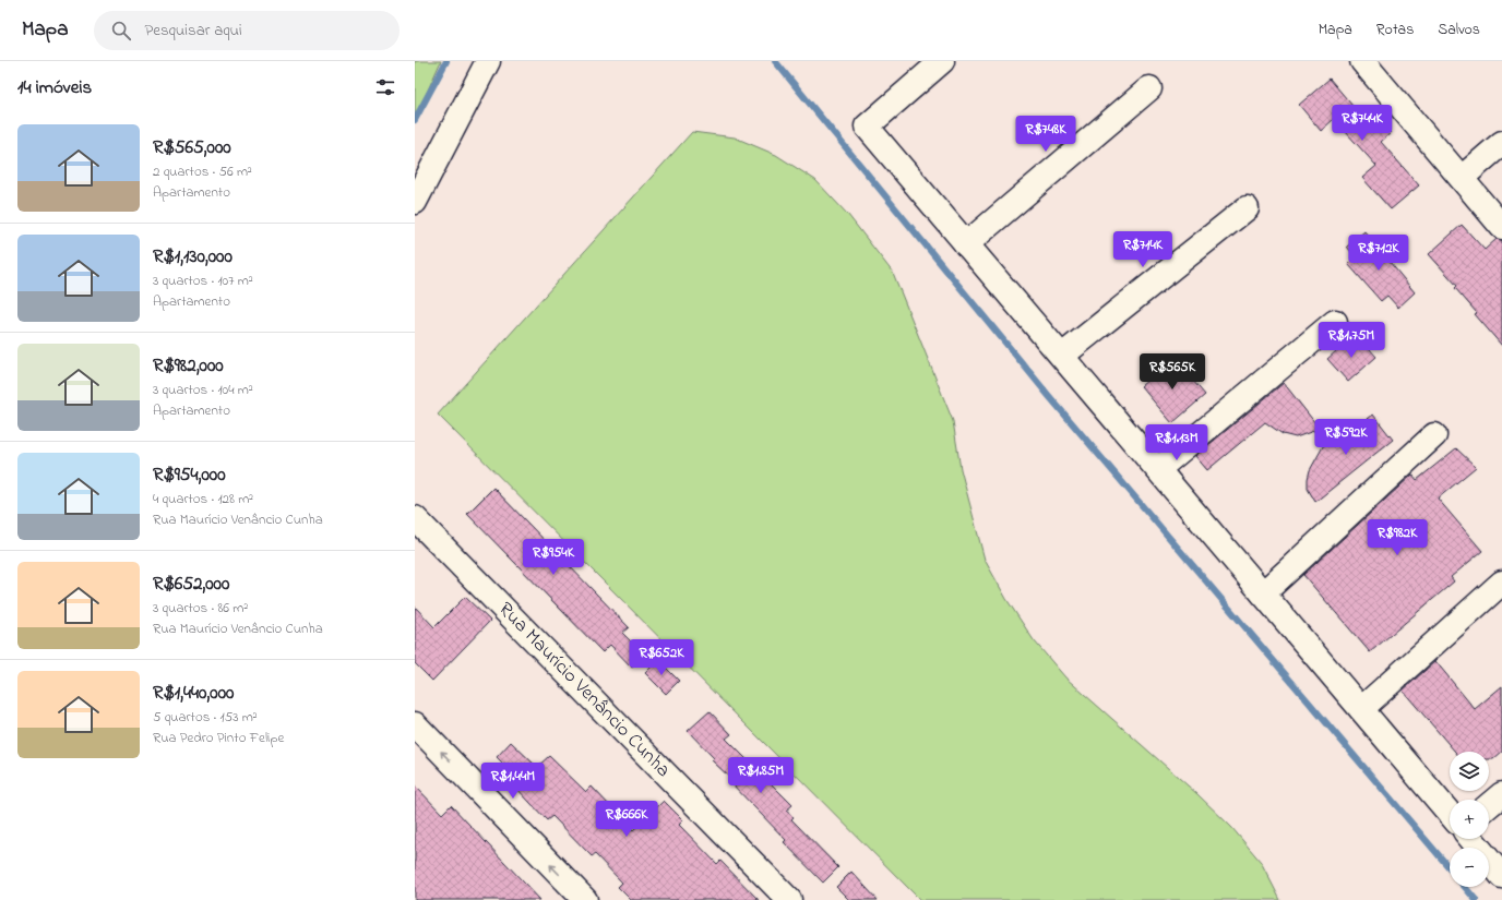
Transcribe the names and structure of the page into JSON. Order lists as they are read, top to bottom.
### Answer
{
  "streets": {
    "street": ["Rua Maurício Venâncio Cunha"]
  },
  "page": {
    "header": "Mapa",
    "search": "Pesquisar aqui",
    "nav": ["Mapa", "Rotas", "Salvos"],
    "heading": "14 imóveis",
    "price": [
      "R$744K",
      "R$748K",
      "R$714K",
      "R$712K",
      "R$1.75M",
      "R$565K",
      "R$592K",
      "R$1.13M",
      "R$982K",
      "R$954K",
      "R$652K",
      "R$1.85M",
      "R$1.44M",
      "R$666K"
    ],
    "list": [
      {
        "name": "R$565,000",
        "note": "2 quartos · 56 m² · Apartamento"
      },
      {
        "name": "R$1,130,000",
        "note": "3 quartos · 107 m² · Apartamento"
      },
      {
        "name": "R$982,000",
        "note": "3 quartos · 104 m² · Apartamento"
      },
      {
        "name": "R$954,000",
        "note": "4 quartos · 128 m² · Rua Maurício Venâncio Cunha"
      },
      {
        "name": "R$652,000",
        "note": "3 quartos · 86 m² · Rua Maurício Venâncio Cunha"
      },
      {
        "name": "R$1,440,000",
        "note": "5 quartos · 153 m² · Rua Pedro Pinto Felipe"
      }
    ],
    "map_buttons": ["+", "−"]
  }
}
